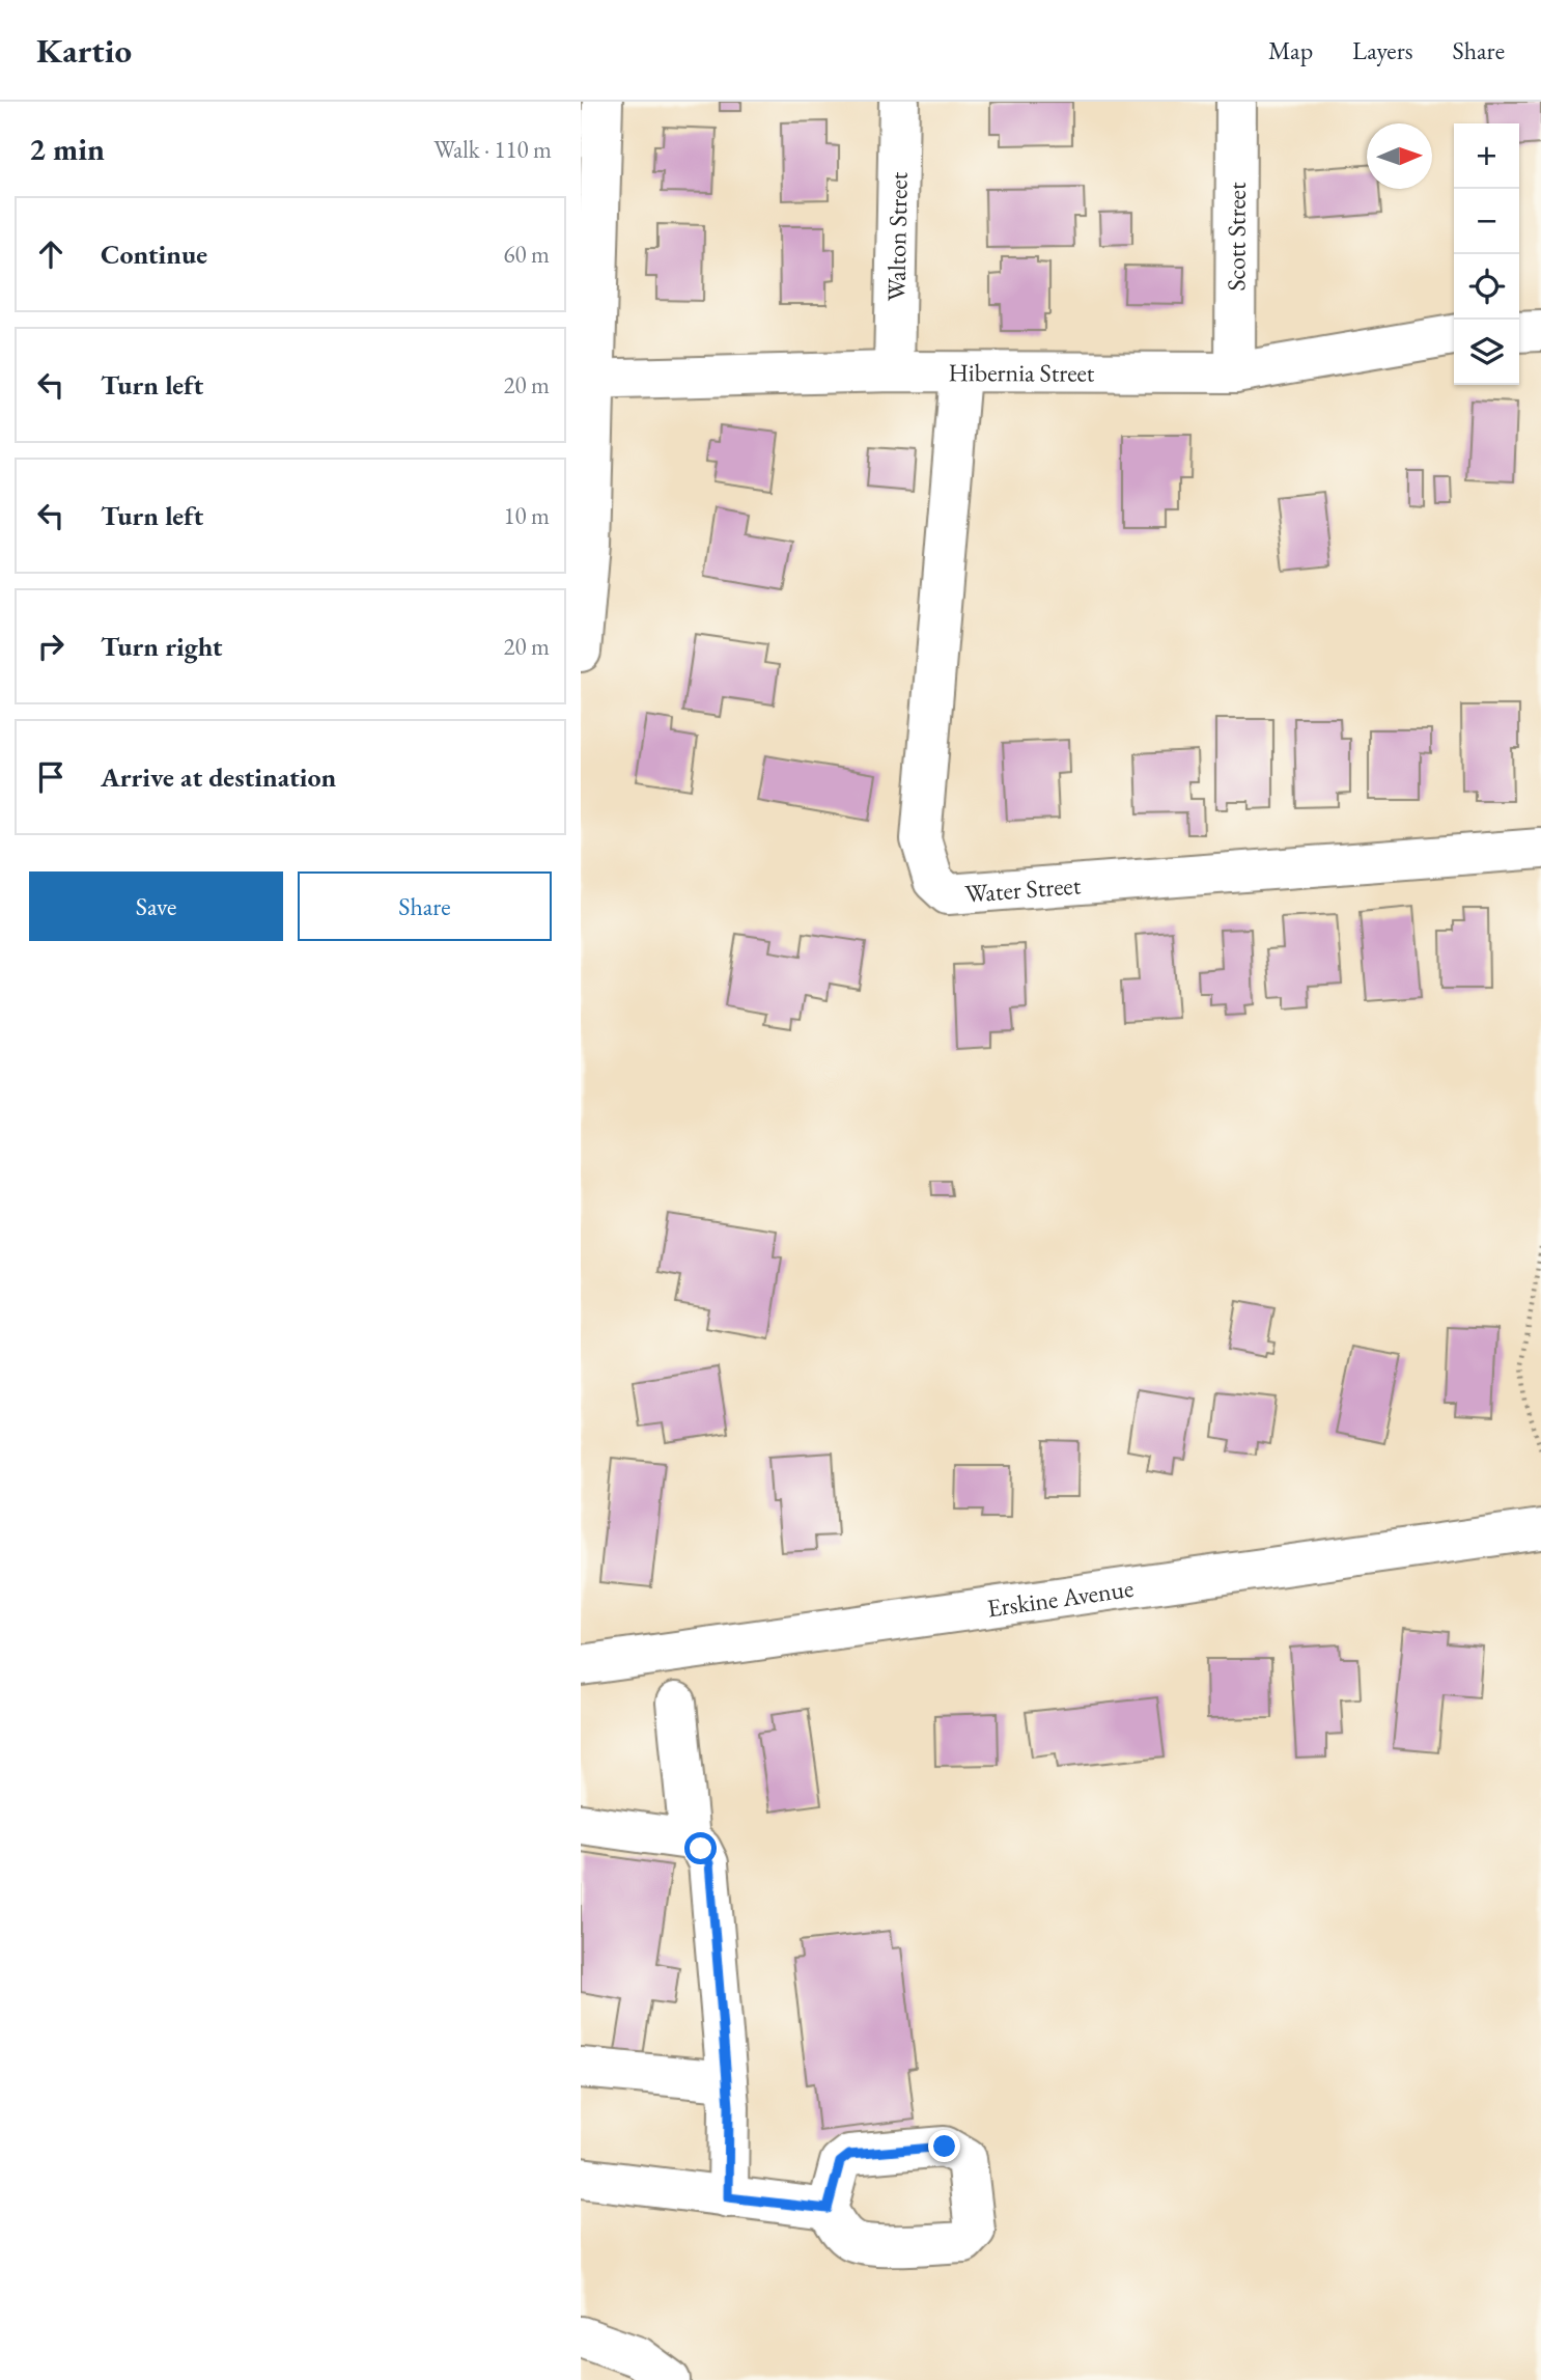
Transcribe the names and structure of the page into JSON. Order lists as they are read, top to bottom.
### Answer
{
  "streets": {
    "street": [
      "Walton Street",
      "Scott Street",
      "Hibernia Street",
      "Water Street",
      "Erskine Avenue"
    ]
  },
  "crossings": [
    ["Walton Street", "Hibernia Street"],
    ["Scott Street", "Hibernia Street"],
    ["Hibernia Street", "Water Street"]
  ],
  "north": "right",
  "page": {
    "header": "Kartio",
    "nav": ["Map", "Layers", "Share"],
    "heading": ["2 min", "Walk · 110 m"],
    "map_buttons": ["+", "−"],
    "list": [
      ["Continue", "60 m"],
      ["Turn left", "20 m"],
      ["Turn left", "10 m"],
      ["Turn right", "20 m"],
      "Arrive at destination"
    ],
    "buttons": ["Save", "Share"]
  }
}
